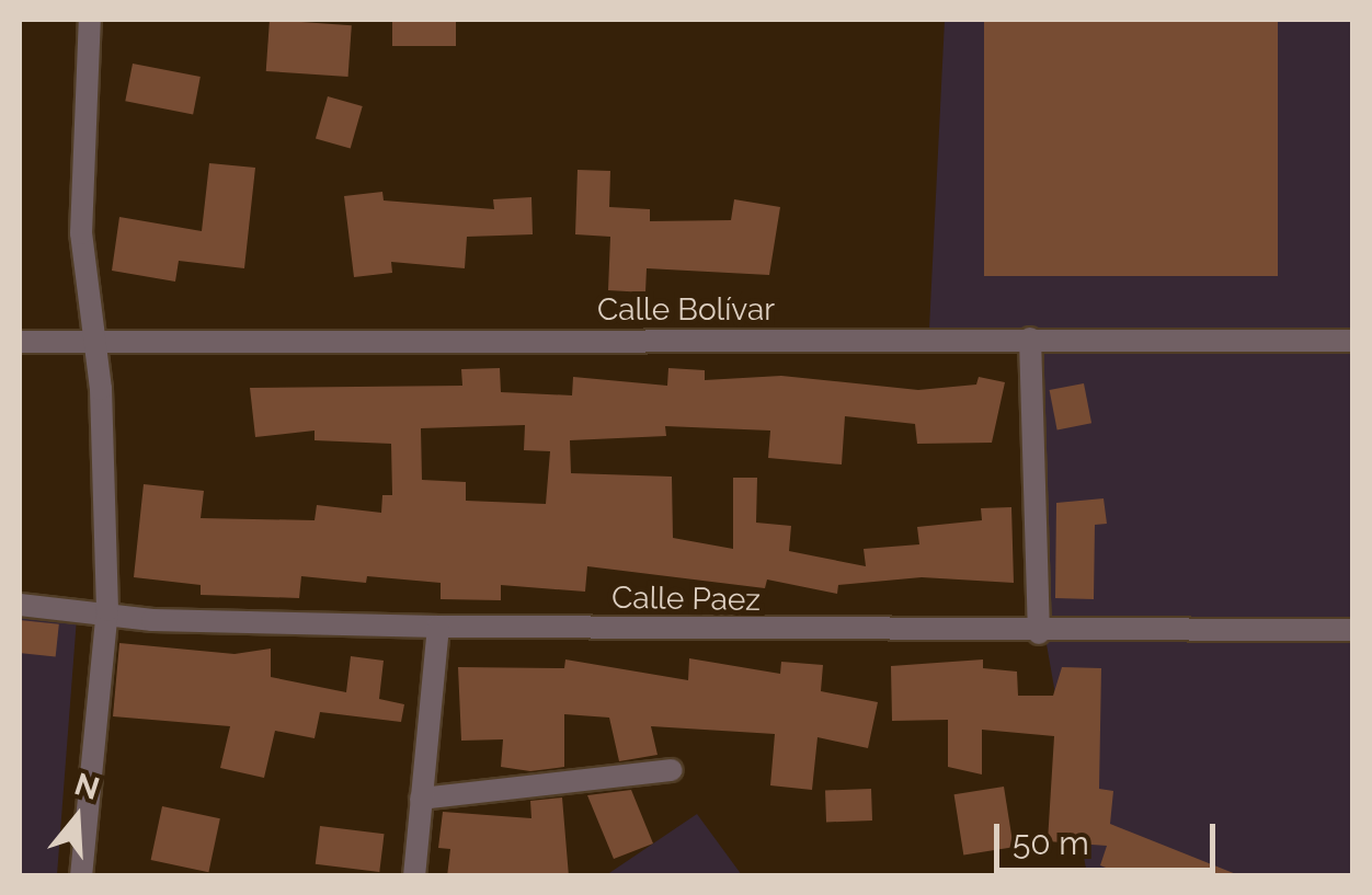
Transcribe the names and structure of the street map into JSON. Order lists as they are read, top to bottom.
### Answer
{
  "streets": {
    "street": ["Calle Bolívar", "Calle Paez"]
  },
  "scale_bar": "50 m",
  "north": "top"
}
